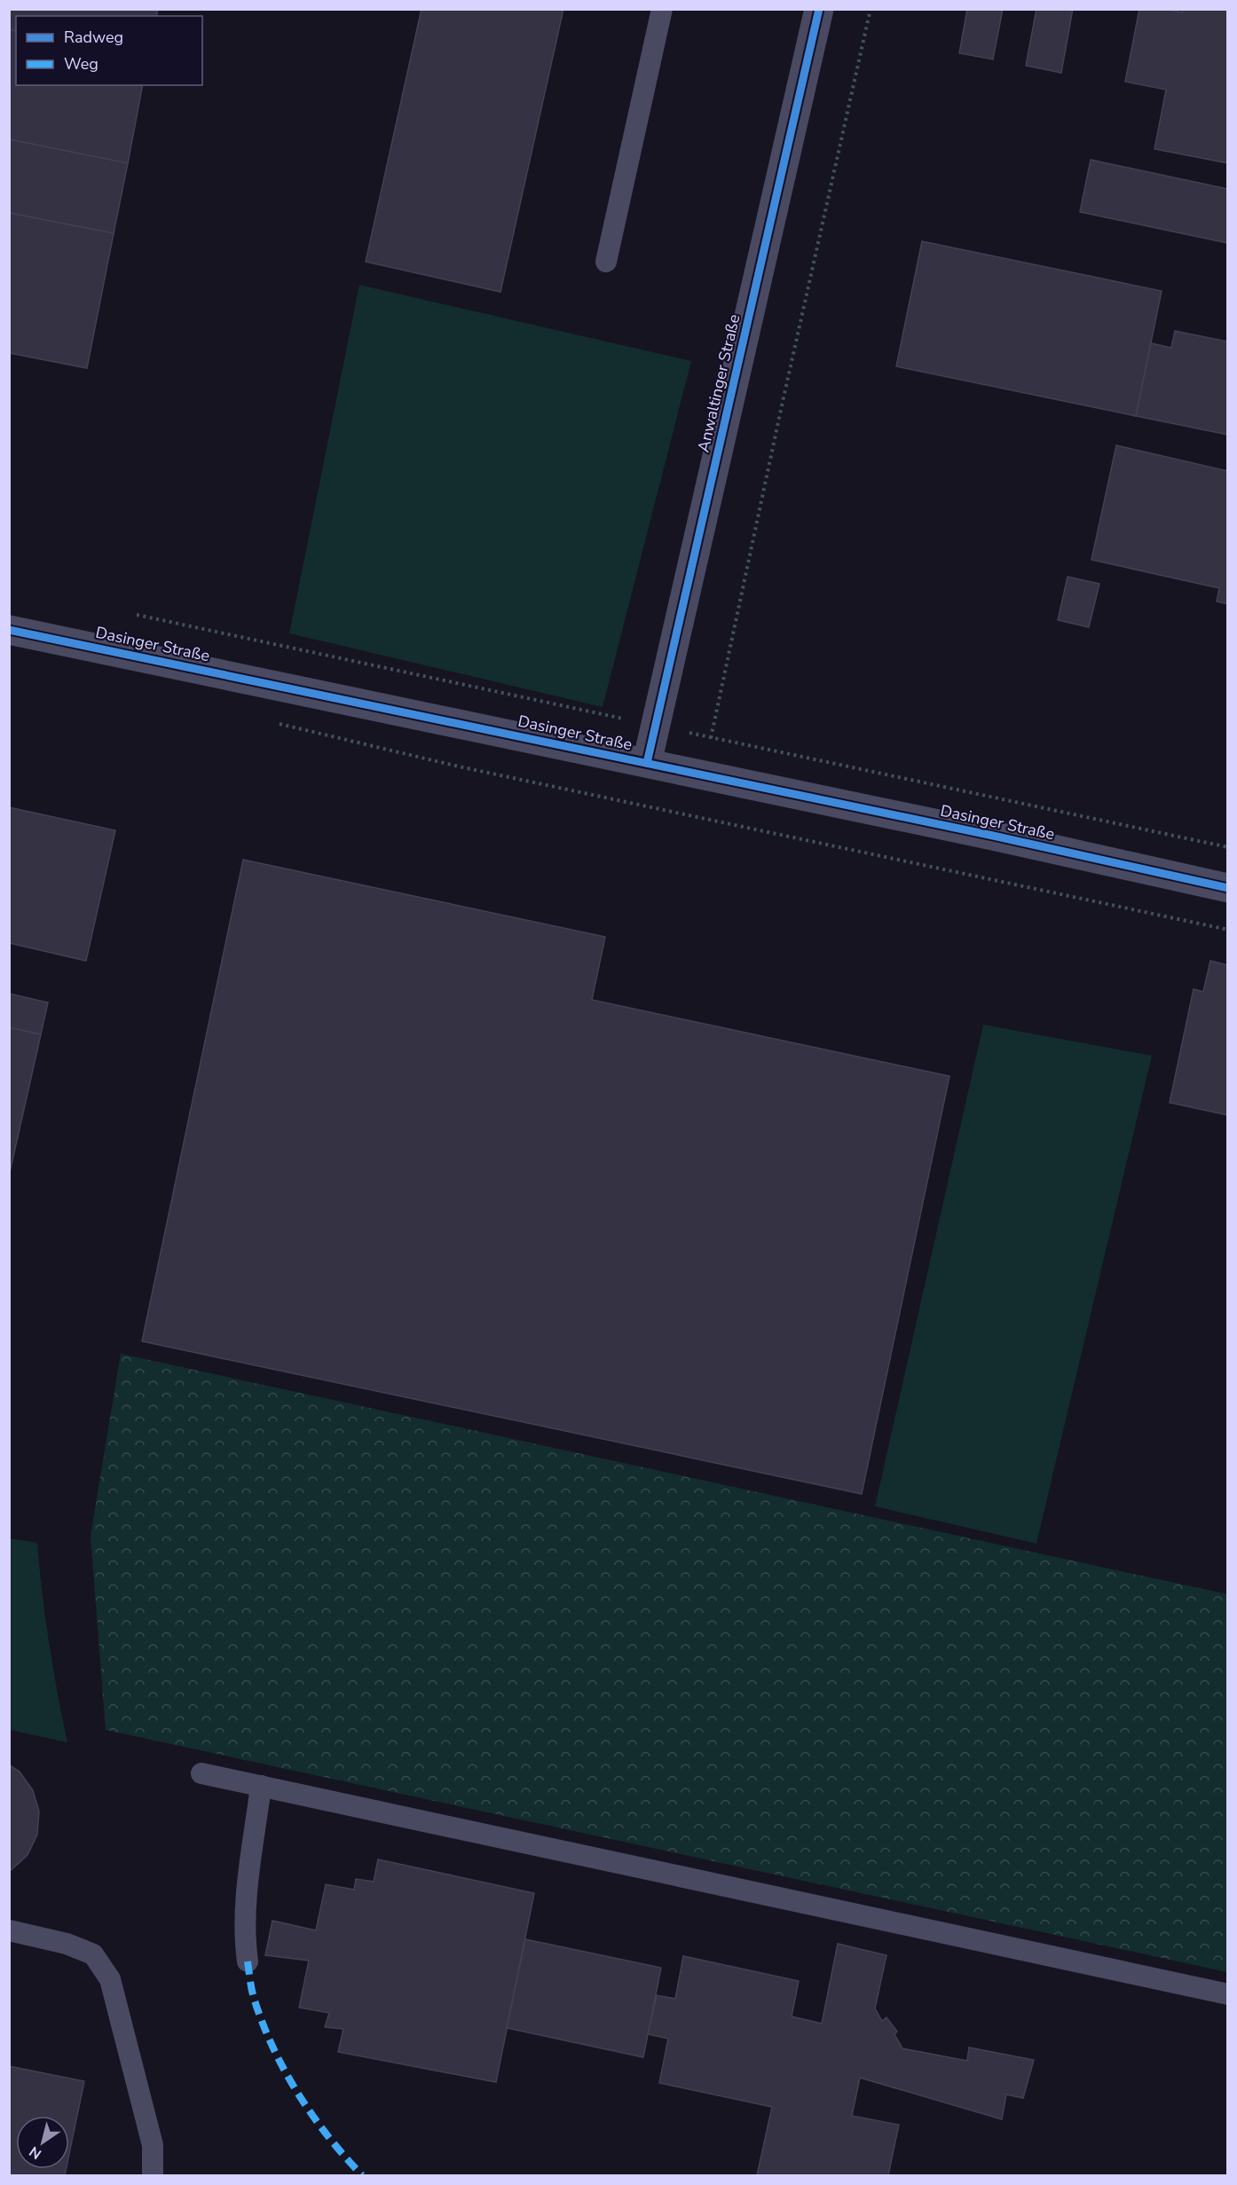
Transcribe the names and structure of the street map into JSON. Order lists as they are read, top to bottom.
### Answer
{
  "streets": {
    "street": ["Anwaltinger Straße", "Dasinger Straße"]
  },
  "crossings": [
    ["Anwaltinger Straße", "Dasinger Straße"]
  ],
  "legend": ["Radweg", "Weg"],
  "north": "bottom left"
}
